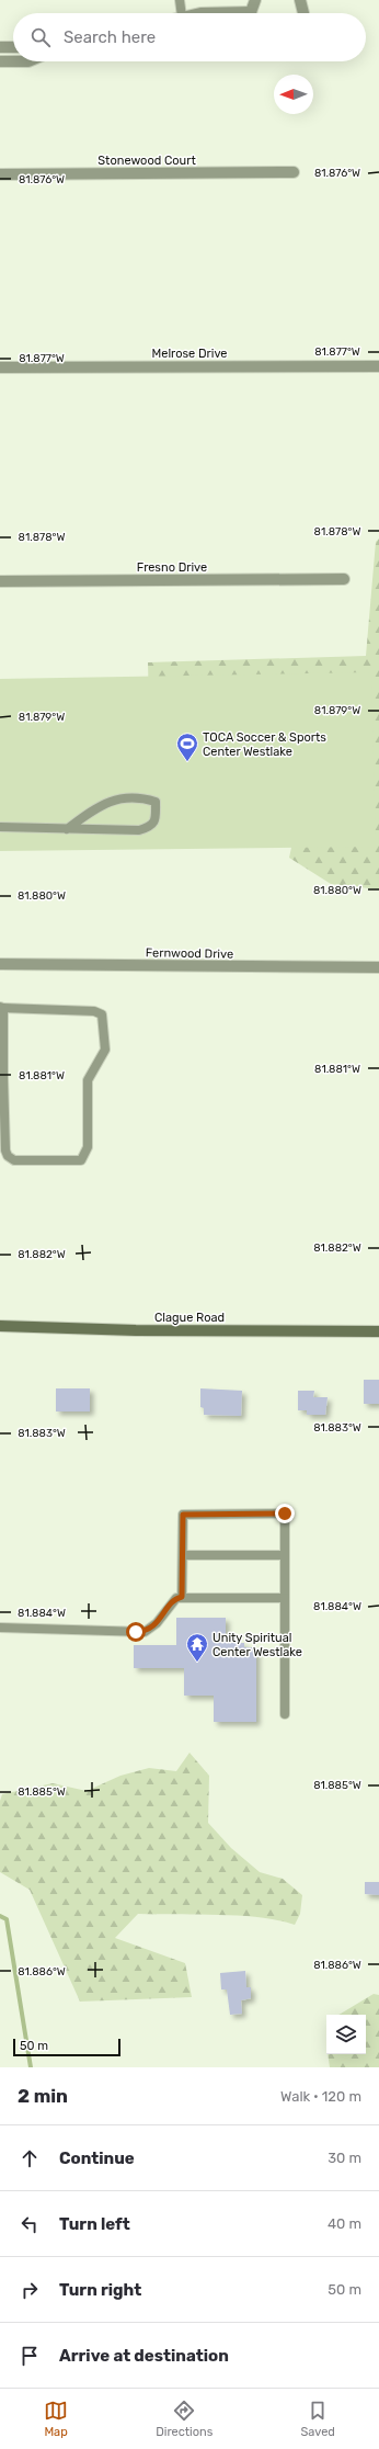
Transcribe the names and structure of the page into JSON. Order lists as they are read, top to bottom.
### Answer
{
  "streets": {
    "main road": ["Clague Road"],
    "street": [
      "Stonewood Court",
      "Melrose Drive",
      "Fresno Drive",
      "Fernwood Drive"
    ]
  },
  "places": {
    "sports": ["TOCA Soccer & Sports Center Westlake"],
    "temple": ["Unity Spiritual Center Westlake"]
  },
  "scale_bar": "50 m",
  "north": "left",
  "page": {
    "search": "Search here",
    "scale": "50 m",
    "heading": ["2 min", "Walk · 120 m"],
    "list": [
      ["Continue", "30 m"],
      ["Turn left", "40 m"],
      ["Turn right", "50 m"],
      "Arrive at destination"
    ],
    "nav": ["Map", "Directions", "Saved"]
  },
  "coordinates": [
    "81.876°W",
    "81.877°W",
    "81.878°W",
    "81.879°W",
    "81.880°W",
    "81.881°W",
    "81.882°W",
    "81.883°W",
    "81.884°W",
    "81.885°W",
    "81.886°W"
  ]
}
